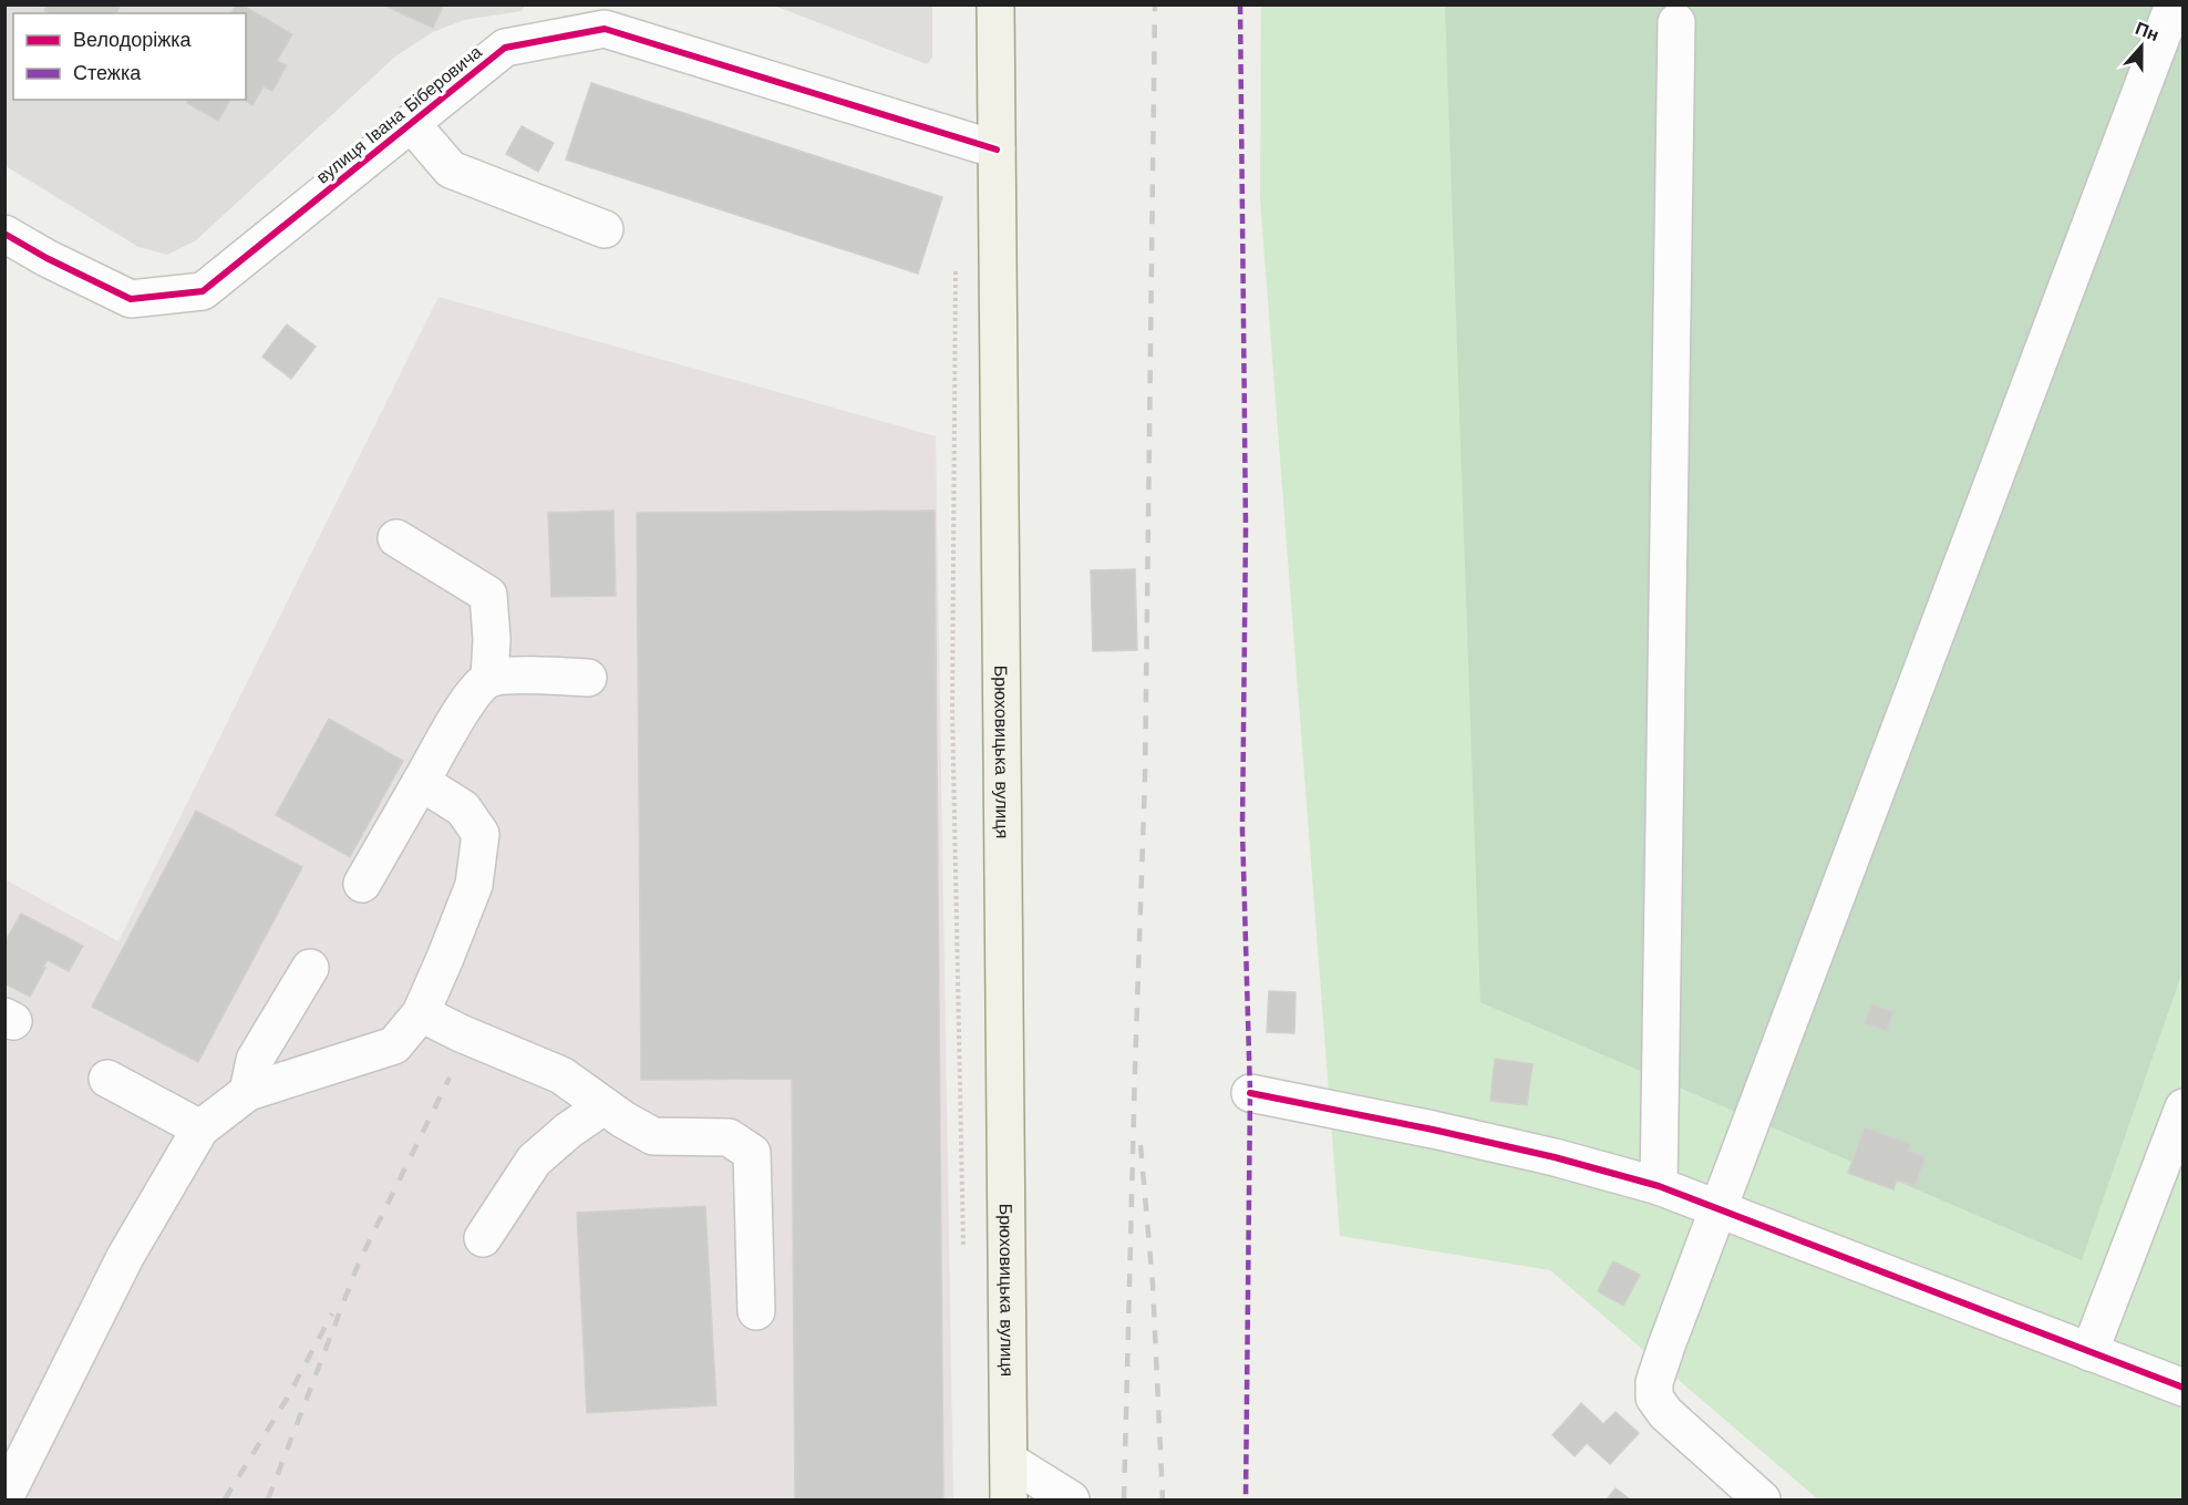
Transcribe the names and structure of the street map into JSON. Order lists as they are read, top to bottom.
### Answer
{
  "streets": {
    "main road": ["Брюховицька вулиця"],
    "street": ["вулиця Івана Біберовича"]
  },
  "crossings": [
    ["вулиця Івана Біберовича", "Брюховицька вулиця"]
  ],
  "legend": ["Велодоріжка", "Стежка"],
  "north": "top"
}
